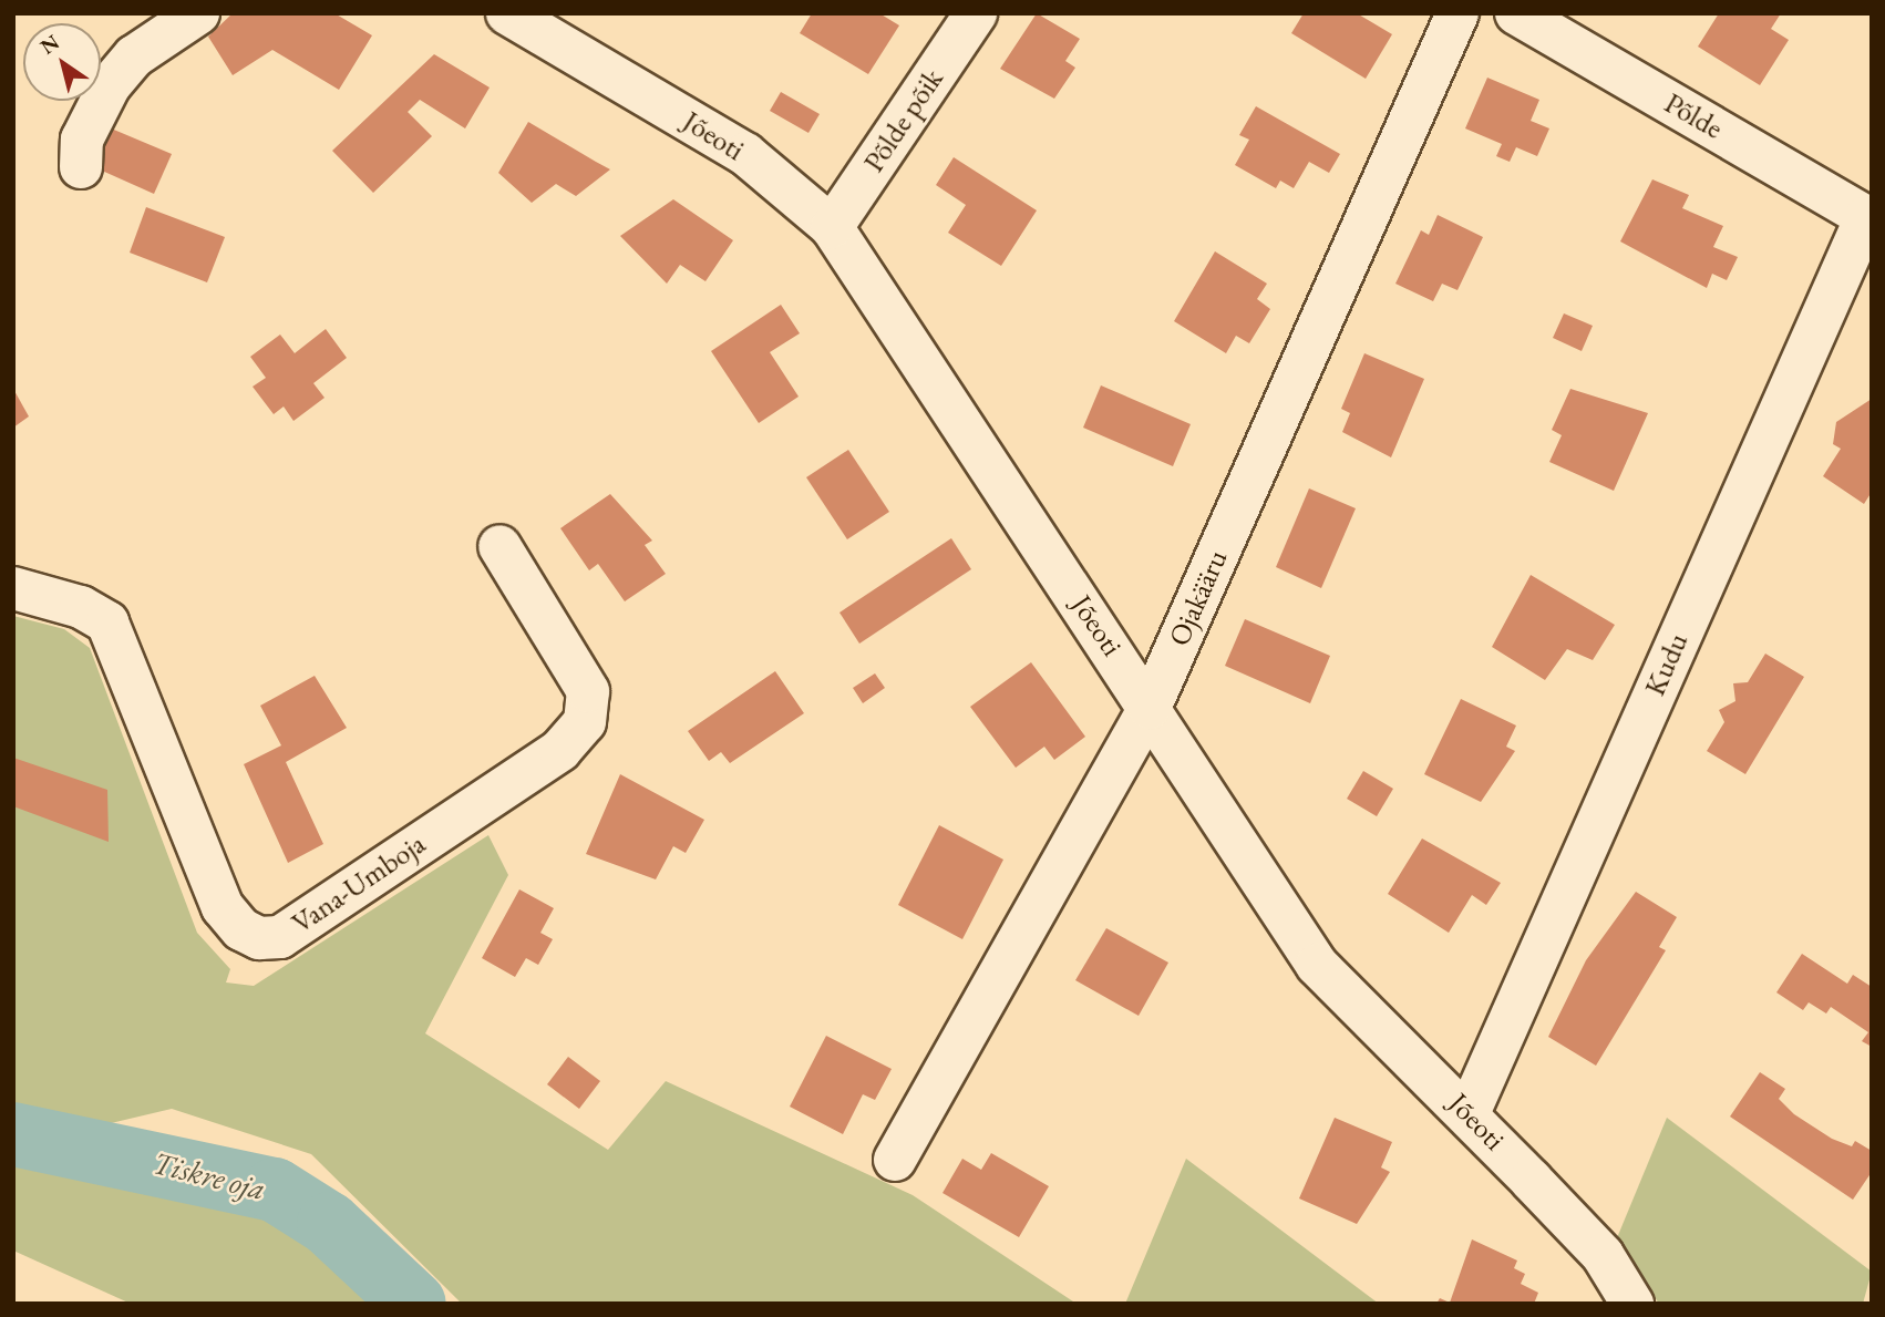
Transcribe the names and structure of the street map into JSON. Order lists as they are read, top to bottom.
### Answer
{
  "streets": {
    "street": [
      "Põlde",
      "Põlde põik",
      "Jõeoti",
      "Ojakääru",
      "Kudu",
      "Vana-Umboja"
    ]
  },
  "crossings": [
    ["Põlde", "Kudu"],
    ["Põlde põik", "Jõeoti"],
    ["Jõeoti", "Ojakääru"],
    ["Jõeoti", "Kudu"]
  ],
  "water": ["Tiskre oja"],
  "north": "top left"
}
